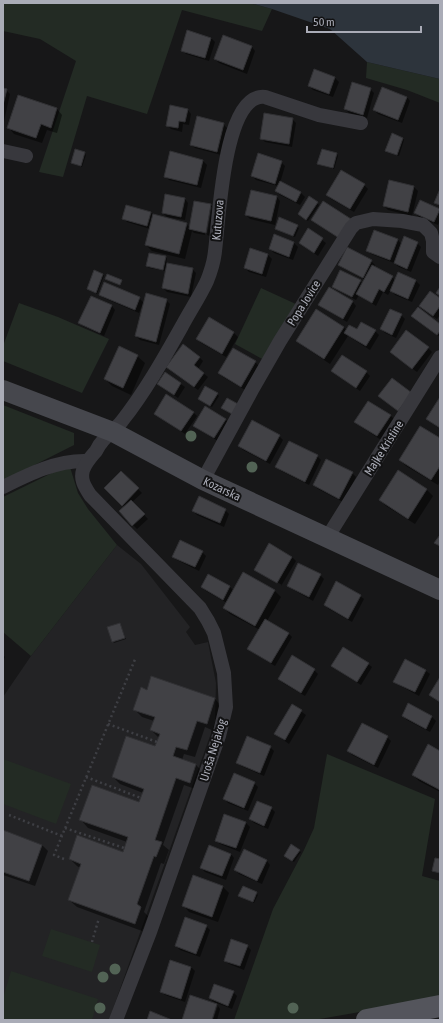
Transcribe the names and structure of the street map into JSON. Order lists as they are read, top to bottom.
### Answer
{
  "streets": {
    "main road": ["Kozarska"],
    "street": [
      "Kutuzova",
      "Popa Jovice",
      "Majke Kristine",
      "Uroša Nejakog"
    ]
  },
  "crossings": [
    ["Kutuzova", "Kozarska"],
    ["Kutuzova", "Uroša Nejakog"],
    ["Popa Jovice", "Kozarska"],
    ["Majke Kristine", "Kozarska"],
    ["Kozarska", "Uroša Nejakog"]
  ],
  "scale_bar": "50 m"
}
